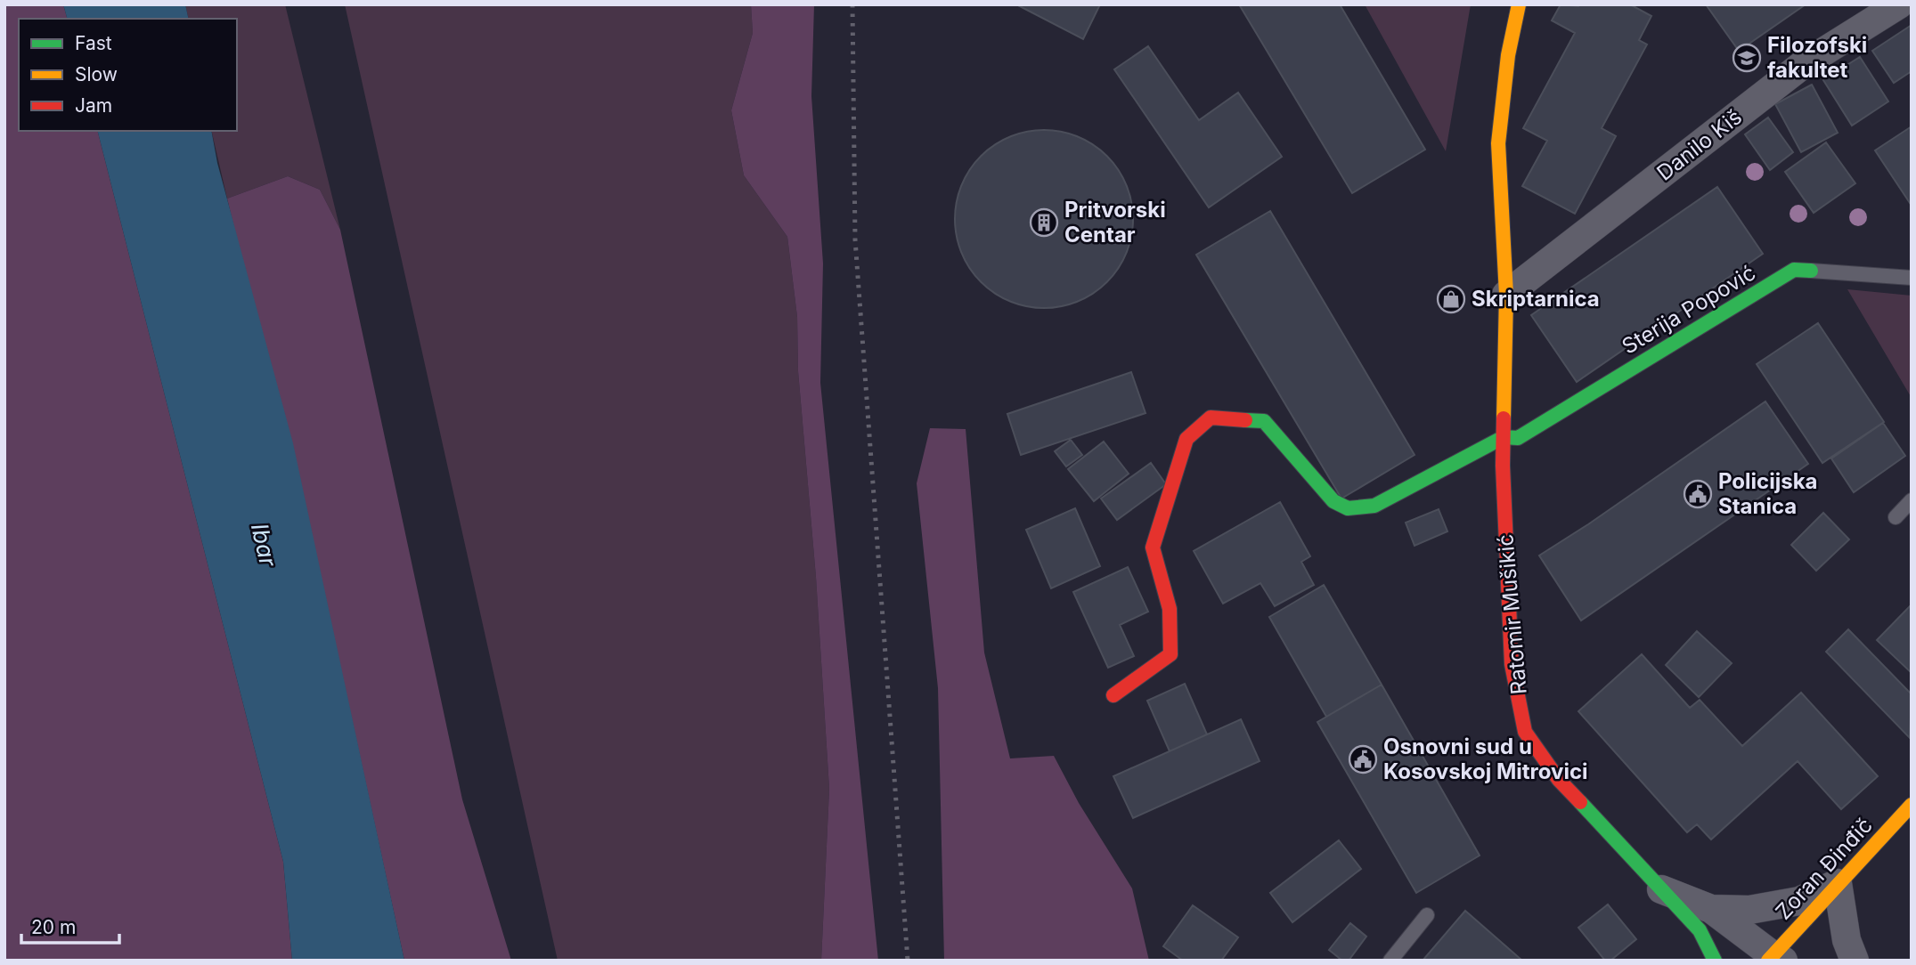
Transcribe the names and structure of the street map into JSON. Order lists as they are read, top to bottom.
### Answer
{
  "streets": {
    "street": [
      "Danilo Kiš",
      "Sterija Popović",
      "Ratomir Mušikić",
      "Zoran Đinđič"
    ]
  },
  "crossings": [
    ["Danilo Kiš", "Ratomir Mušikić"],
    ["Sterija Popović", "Ratomir Mušikić"],
    ["Ratomir Mušikić", "Zoran Đinđič"]
  ],
  "water": ["Ibar"],
  "places": {
    "school or university": ["Filozofski fakultet"],
    "building": ["Pritvorski Centar"],
    "shop": ["Skriptarnica"],
    "public building": ["Policijska Stanica", "Osnovni sud u Kosovskoj Mitrovici"]
  },
  "legend": ["Fast", "Slow", "Jam"],
  "scale_bar": "20 m"
}
